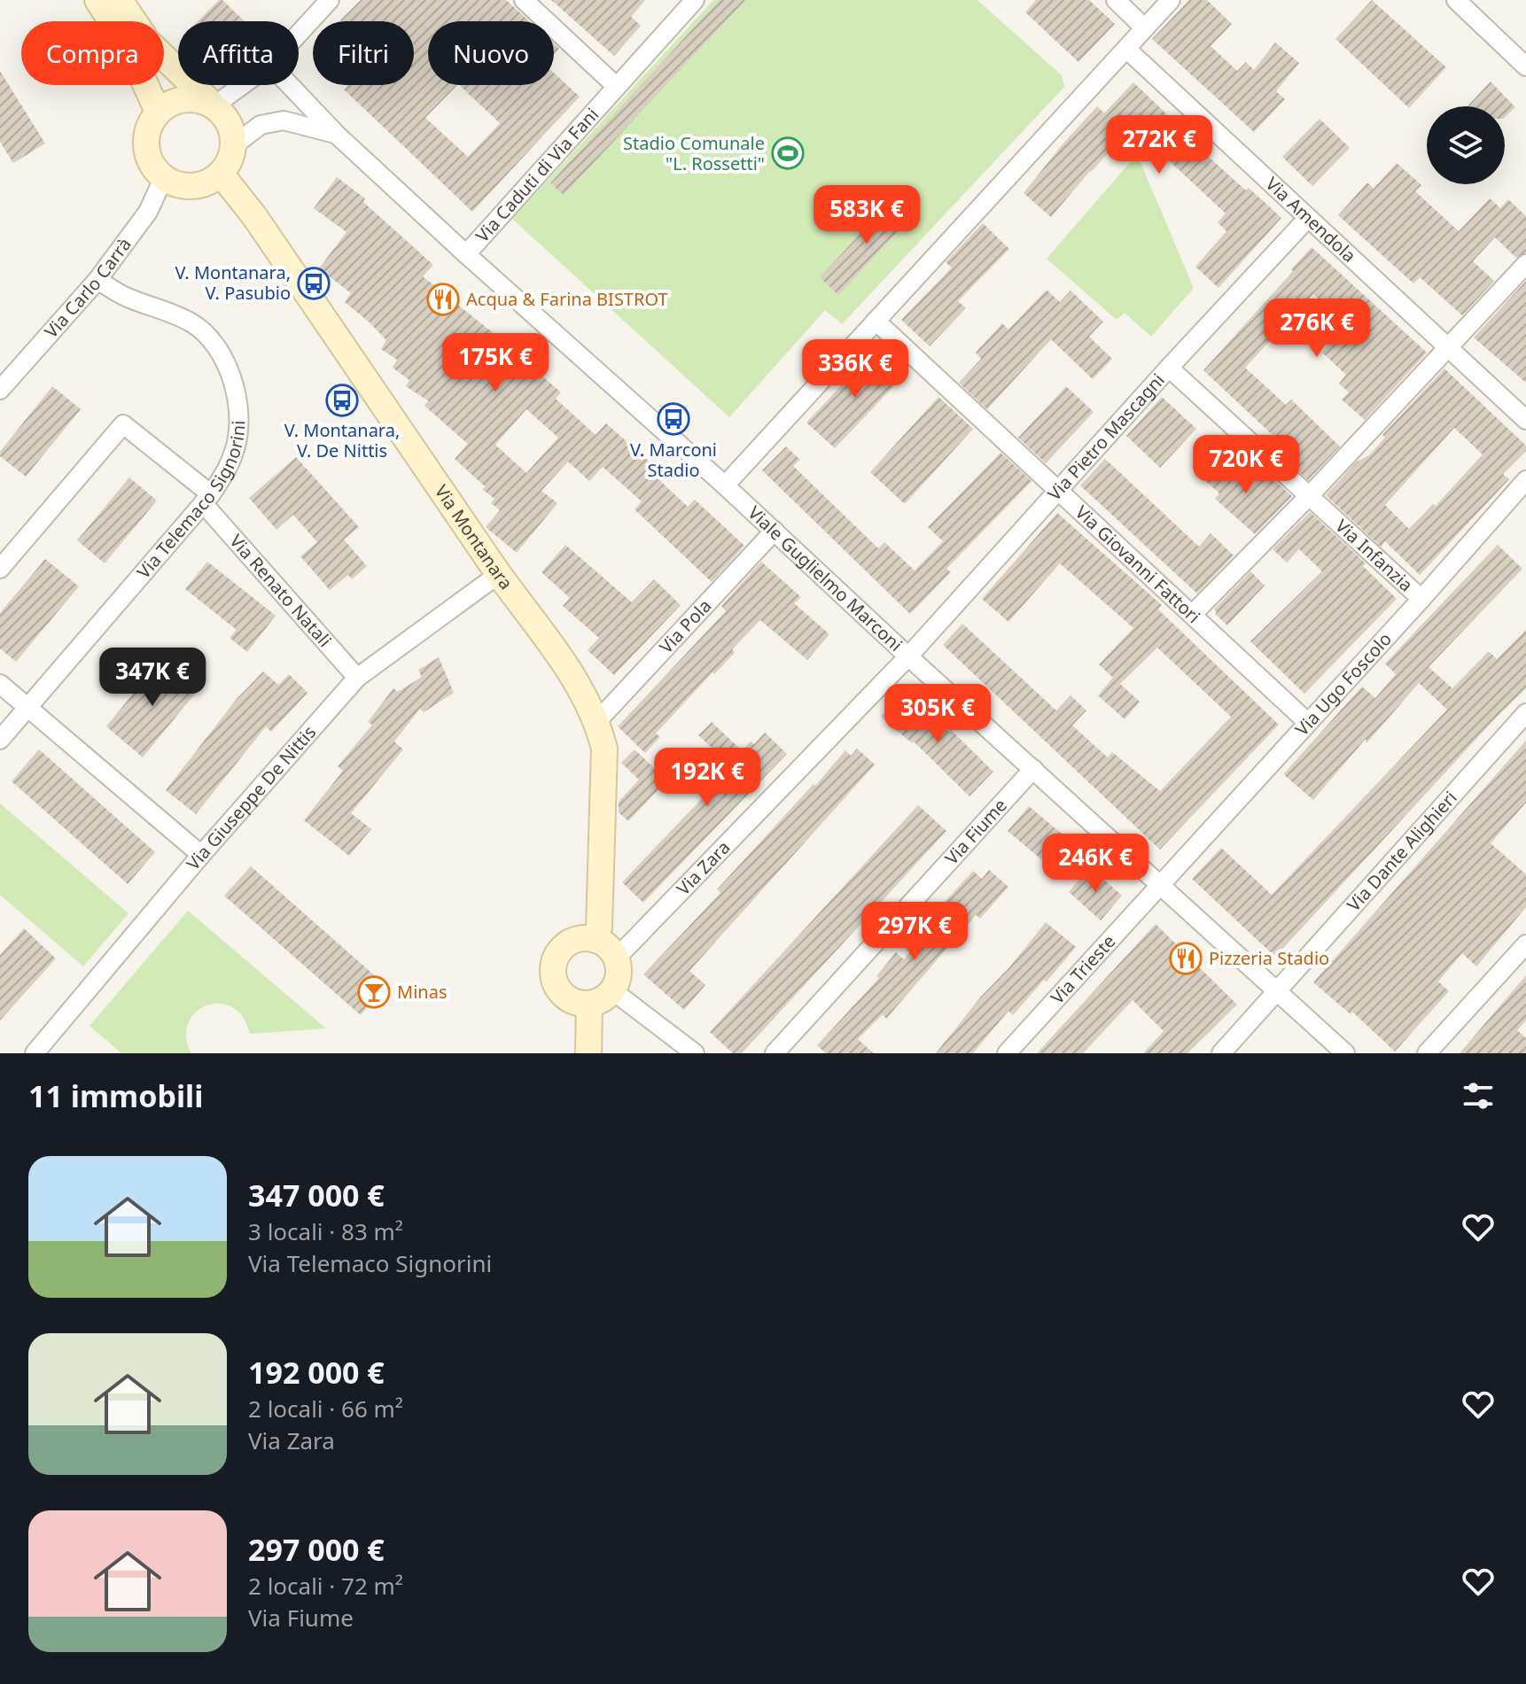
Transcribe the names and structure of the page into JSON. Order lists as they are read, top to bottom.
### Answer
{
  "streets": {
    "main road": ["Via Montanara"],
    "street": [
      "Via Caduti di Via Fani",
      "Via Amendola",
      "Via Carlo Carrà",
      "Via Pietro Mascagni",
      "Via Telemaco Signorini",
      "Via Infanzia",
      "Via Giovanni Fattori",
      "Viale Guglielmo Marconi",
      "Via Renato Natali",
      "Via Pola",
      "Via Ugo Foscolo",
      "Via Giuseppe De Nittis",
      "Via Fiume",
      "Via Dante Alighieri",
      "Via Zara",
      "Via Trieste"
    ]
  },
  "crossings": [
    ["Via Caduti di Via Fani", "Viale Guglielmo Marconi"],
    ["Via Amendola", "Via Pietro Mascagni"],
    ["Via Carlo Carrà", "Via Telemaco Signorini"],
    ["Via Carlo Carrà", "Via Montanara"],
    ["Via Carlo Carrà", "Viale Guglielmo Marconi"],
    ["Via Pietro Mascagni", "Via Infanzia"],
    ["Via Pietro Mascagni", "Via Giovanni Fattori"],
    ["Via Pietro Mascagni", "Viale Guglielmo Marconi"],
    ["Via Pietro Mascagni", "Via Zara"],
    ["Via Telemaco Signorini", "Via Renato Natali"],
    ["Via Montanara", "Viale Guglielmo Marconi"],
    ["Via Montanara", "Via Pola"],
    ["Via Montanara", "Via Giuseppe De Nittis"],
    ["Via Montanara", "Via Zara"],
    ["Via Infanzia", "Via Ugo Foscolo"],
    ["Via Giovanni Fattori", "Via Ugo Foscolo"],
    ["Viale Guglielmo Marconi", "Via Pola"],
    ["Viale Guglielmo Marconi", "Via Ugo Foscolo"],
    ["Viale Guglielmo Marconi", "Via Fiume"],
    ["Viale Guglielmo Marconi", "Via Dante Alighieri"],
    ["Viale Guglielmo Marconi", "Via Zara"],
    ["Viale Guglielmo Marconi", "Via Trieste"],
    ["Via Renato Natali", "Via Giuseppe De Nittis"],
    ["Via Ugo Foscolo", "Via Trieste"]
  ],
  "places": {
    "sports": ["Stadio Comunale \"L. Rossetti\""],
    "bus stop": ["V. Montanara, V. Pasubio", "V. Montanara, V. De Nittis", "V. Marconi Stadio"],
    "restaurant": ["Acqua & Farina BISTROT", "Pizzeria Stadio"],
    "bar": ["Minas"]
  },
  "page": {
    "chip": [
      "Compra",
      "Affitta",
      "Filtri",
      "Nuovo"
    ],
    "price": [
      "272K €",
      "583K €",
      "276K €",
      "175K €",
      "336K €",
      "720K €",
      "347K €",
      "305K €",
      "192K €",
      "246K €",
      "297K €"
    ],
    "heading": "11 immobili",
    "list": [
      {
        "name": "347 000 €",
        "note": "3 locali · 83 m² · Via Telemaco Signorini"
      },
      {
        "name": "192 000 €",
        "note": "2 locali · 66 m² · Via Zara"
      },
      {
        "name": "297 000 €",
        "note": "2 locali · 72 m² · Via Fiume"
      }
    ]
  }
}
